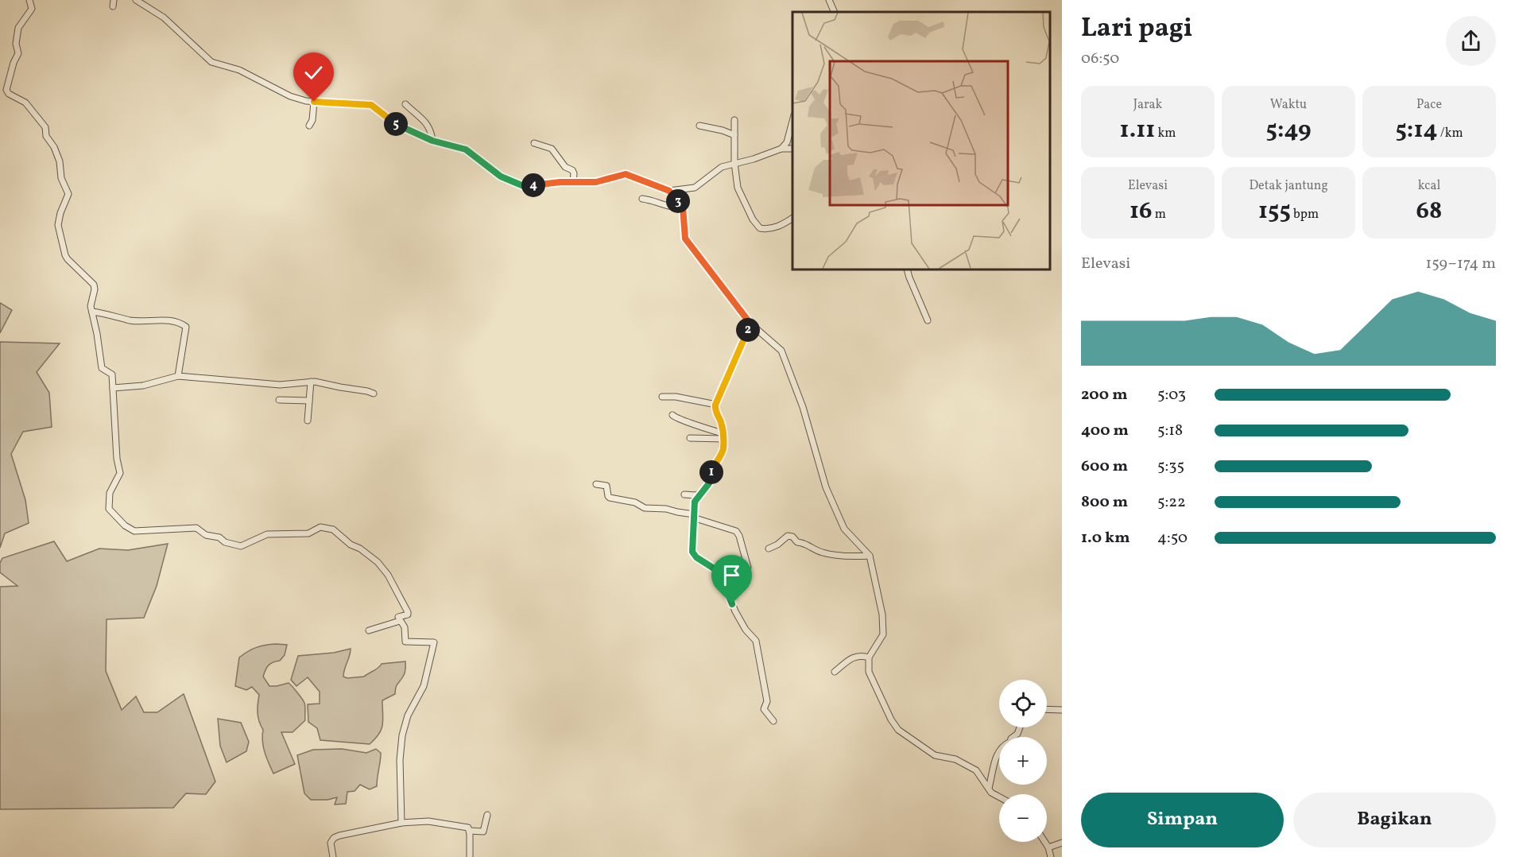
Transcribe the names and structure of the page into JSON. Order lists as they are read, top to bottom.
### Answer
{
  "page": {
    "heading": ["Lari pagi", "06:50"],
    "stats": [
      ["Jarak", "1.11 km"],
      ["Waktu", "5:49"],
      ["Pace", "5:14 /km"],
      ["Elevasi", "16 m"],
      ["Detak jantung", "155 bpm"],
      ["kcal", "68"]
    ],
    "pins": [
      "5",
      "4",
      "3",
      "2",
      "1"
    ],
    "chart": ["Elevasi", "159–174 m"],
    "list": [
      {
        "name": "200 m",
        "note": "5:03"
      },
      {
        "name": "400 m",
        "note": "5:18"
      },
      {
        "name": "600 m",
        "note": "5:35"
      },
      {
        "name": "800 m",
        "note": "5:22"
      },
      {
        "name": "1.0 km",
        "note": "4:50"
      }
    ],
    "map_buttons": ["+", "−"],
    "buttons": ["Simpan", "Bagikan"]
  }
}
